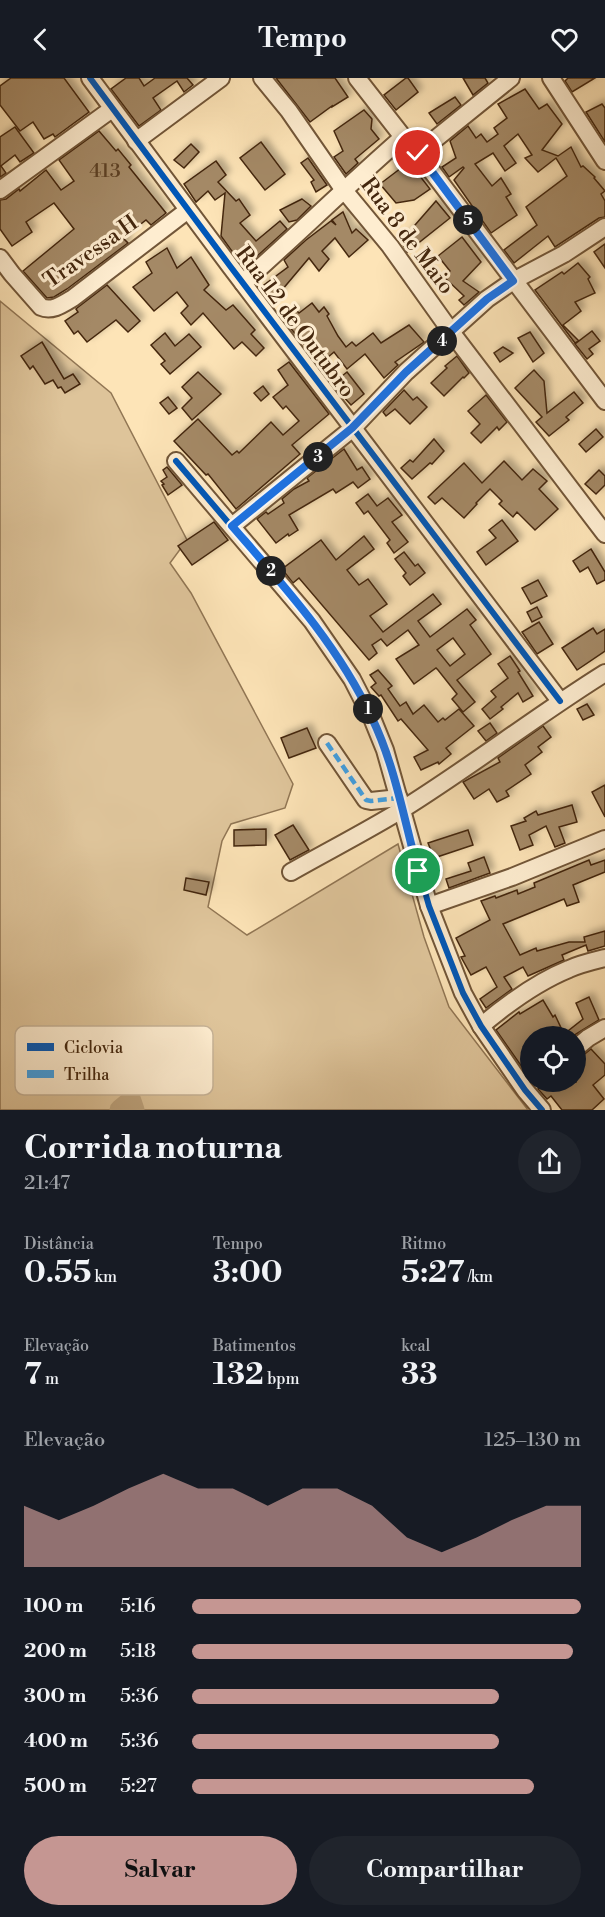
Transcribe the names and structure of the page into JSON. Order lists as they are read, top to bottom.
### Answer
{
  "streets": {
    "street": ["Rua 8 de Maio", "Travessa H", "Rua 12 de Outubro"]
  },
  "crossings": [
    ["Travessa H", "Rua 12 de Outubro"]
  ],
  "house_numbers": ["413"],
  "legend": ["Ciclovia", "Trilha"],
  "page": {
    "header": "Tempo",
    "pins": [
      "5",
      "4",
      "3",
      "2",
      "1"
    ],
    "heading": ["Corrida noturna", "21:47"],
    "stats": [
      ["Distância", "0.55 km"],
      ["Tempo", "3:00"],
      ["Ritmo", "5:27 /km"],
      ["Elevação", "7 m"],
      ["Batimentos", "132 bpm"],
      ["kcal", "33"]
    ],
    "chart": ["Elevação", "125–130 m"],
    "list": [
      {
        "name": "100 m",
        "note": "5:16"
      },
      {
        "name": "200 m",
        "note": "5:18"
      },
      {
        "name": "300 m",
        "note": "5:36"
      },
      {
        "name": "400 m",
        "note": "5:36"
      },
      {
        "name": "500 m",
        "note": "5:27"
      }
    ],
    "buttons": ["Salvar", "Compartilhar"]
  }
}
